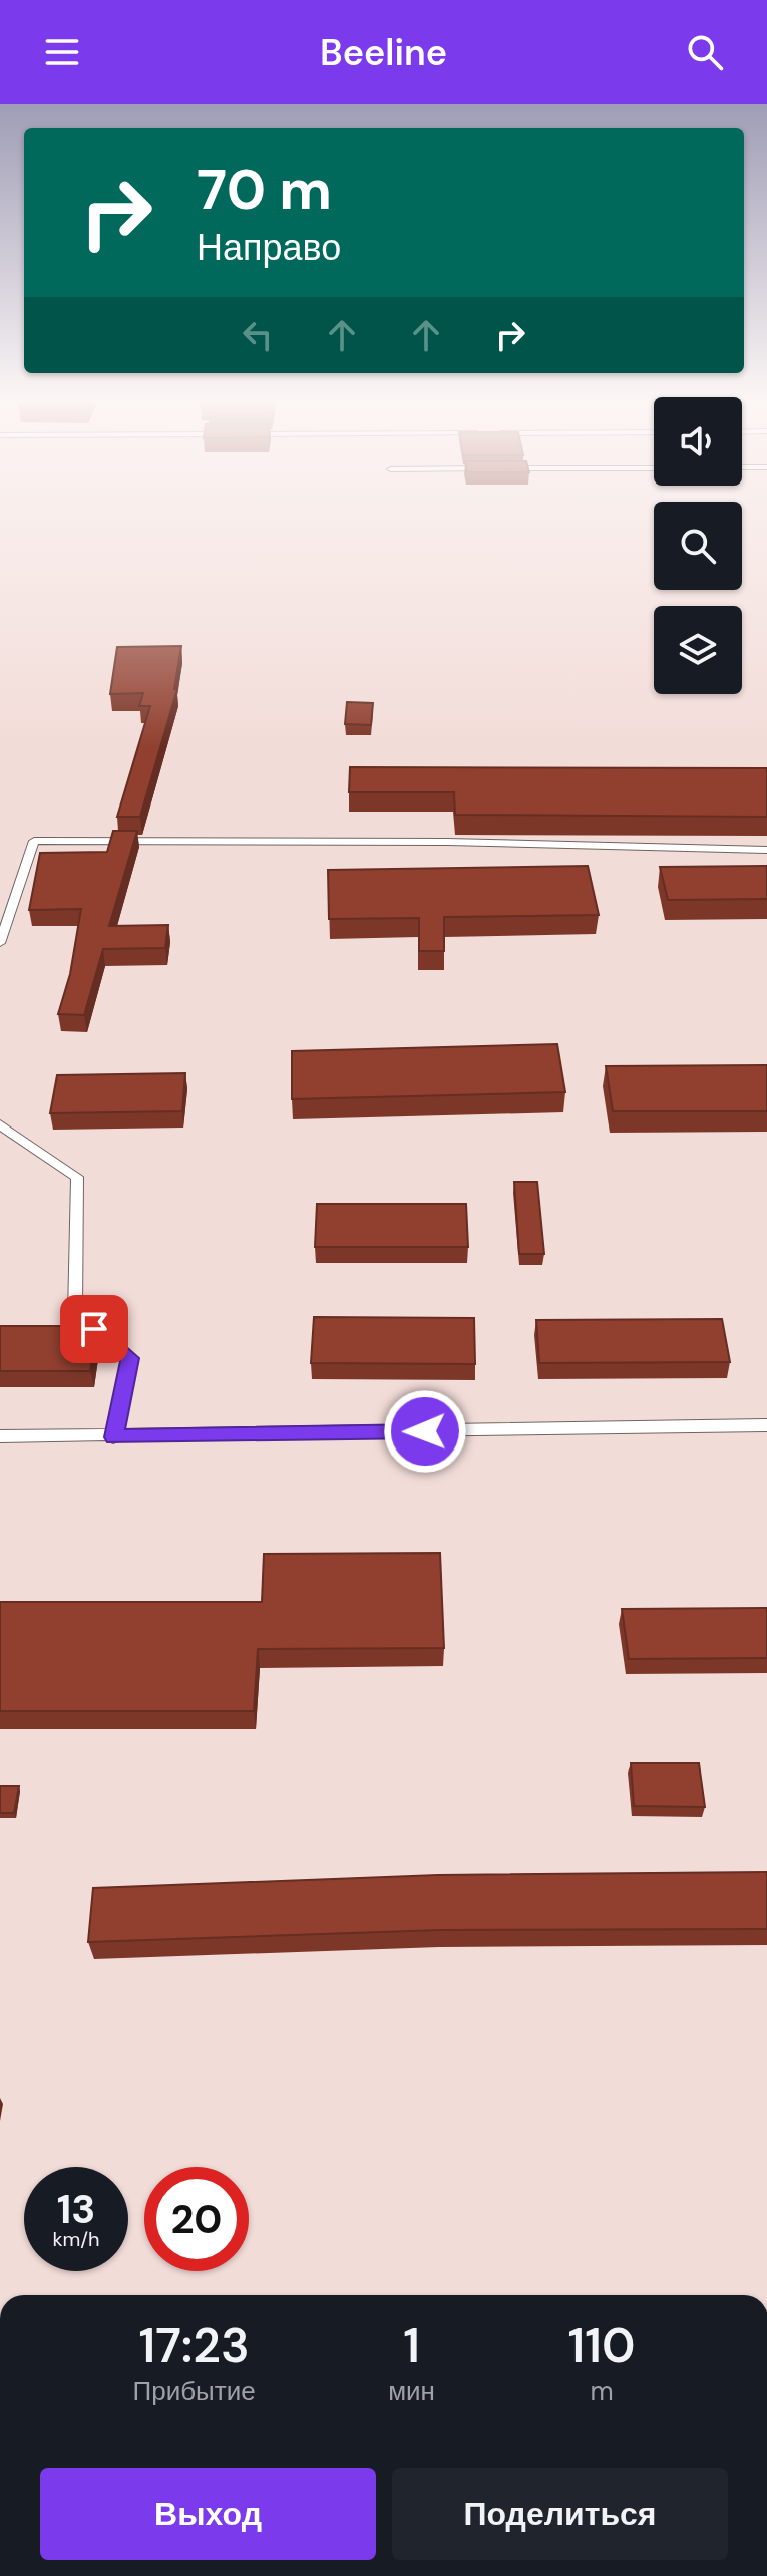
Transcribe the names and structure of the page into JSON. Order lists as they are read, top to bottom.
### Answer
{
  "page": {
    "header": "Beeline",
    "turn": ["70 m", "Направо"],
    "speed": "13 km/h",
    "limit": "20",
    "eta": [
      "17:23",
      "Прибытие",
      "1",
      "мин",
      "110",
      "m"
    ],
    "buttons": ["Выход", "Поделиться"]
  }
}
